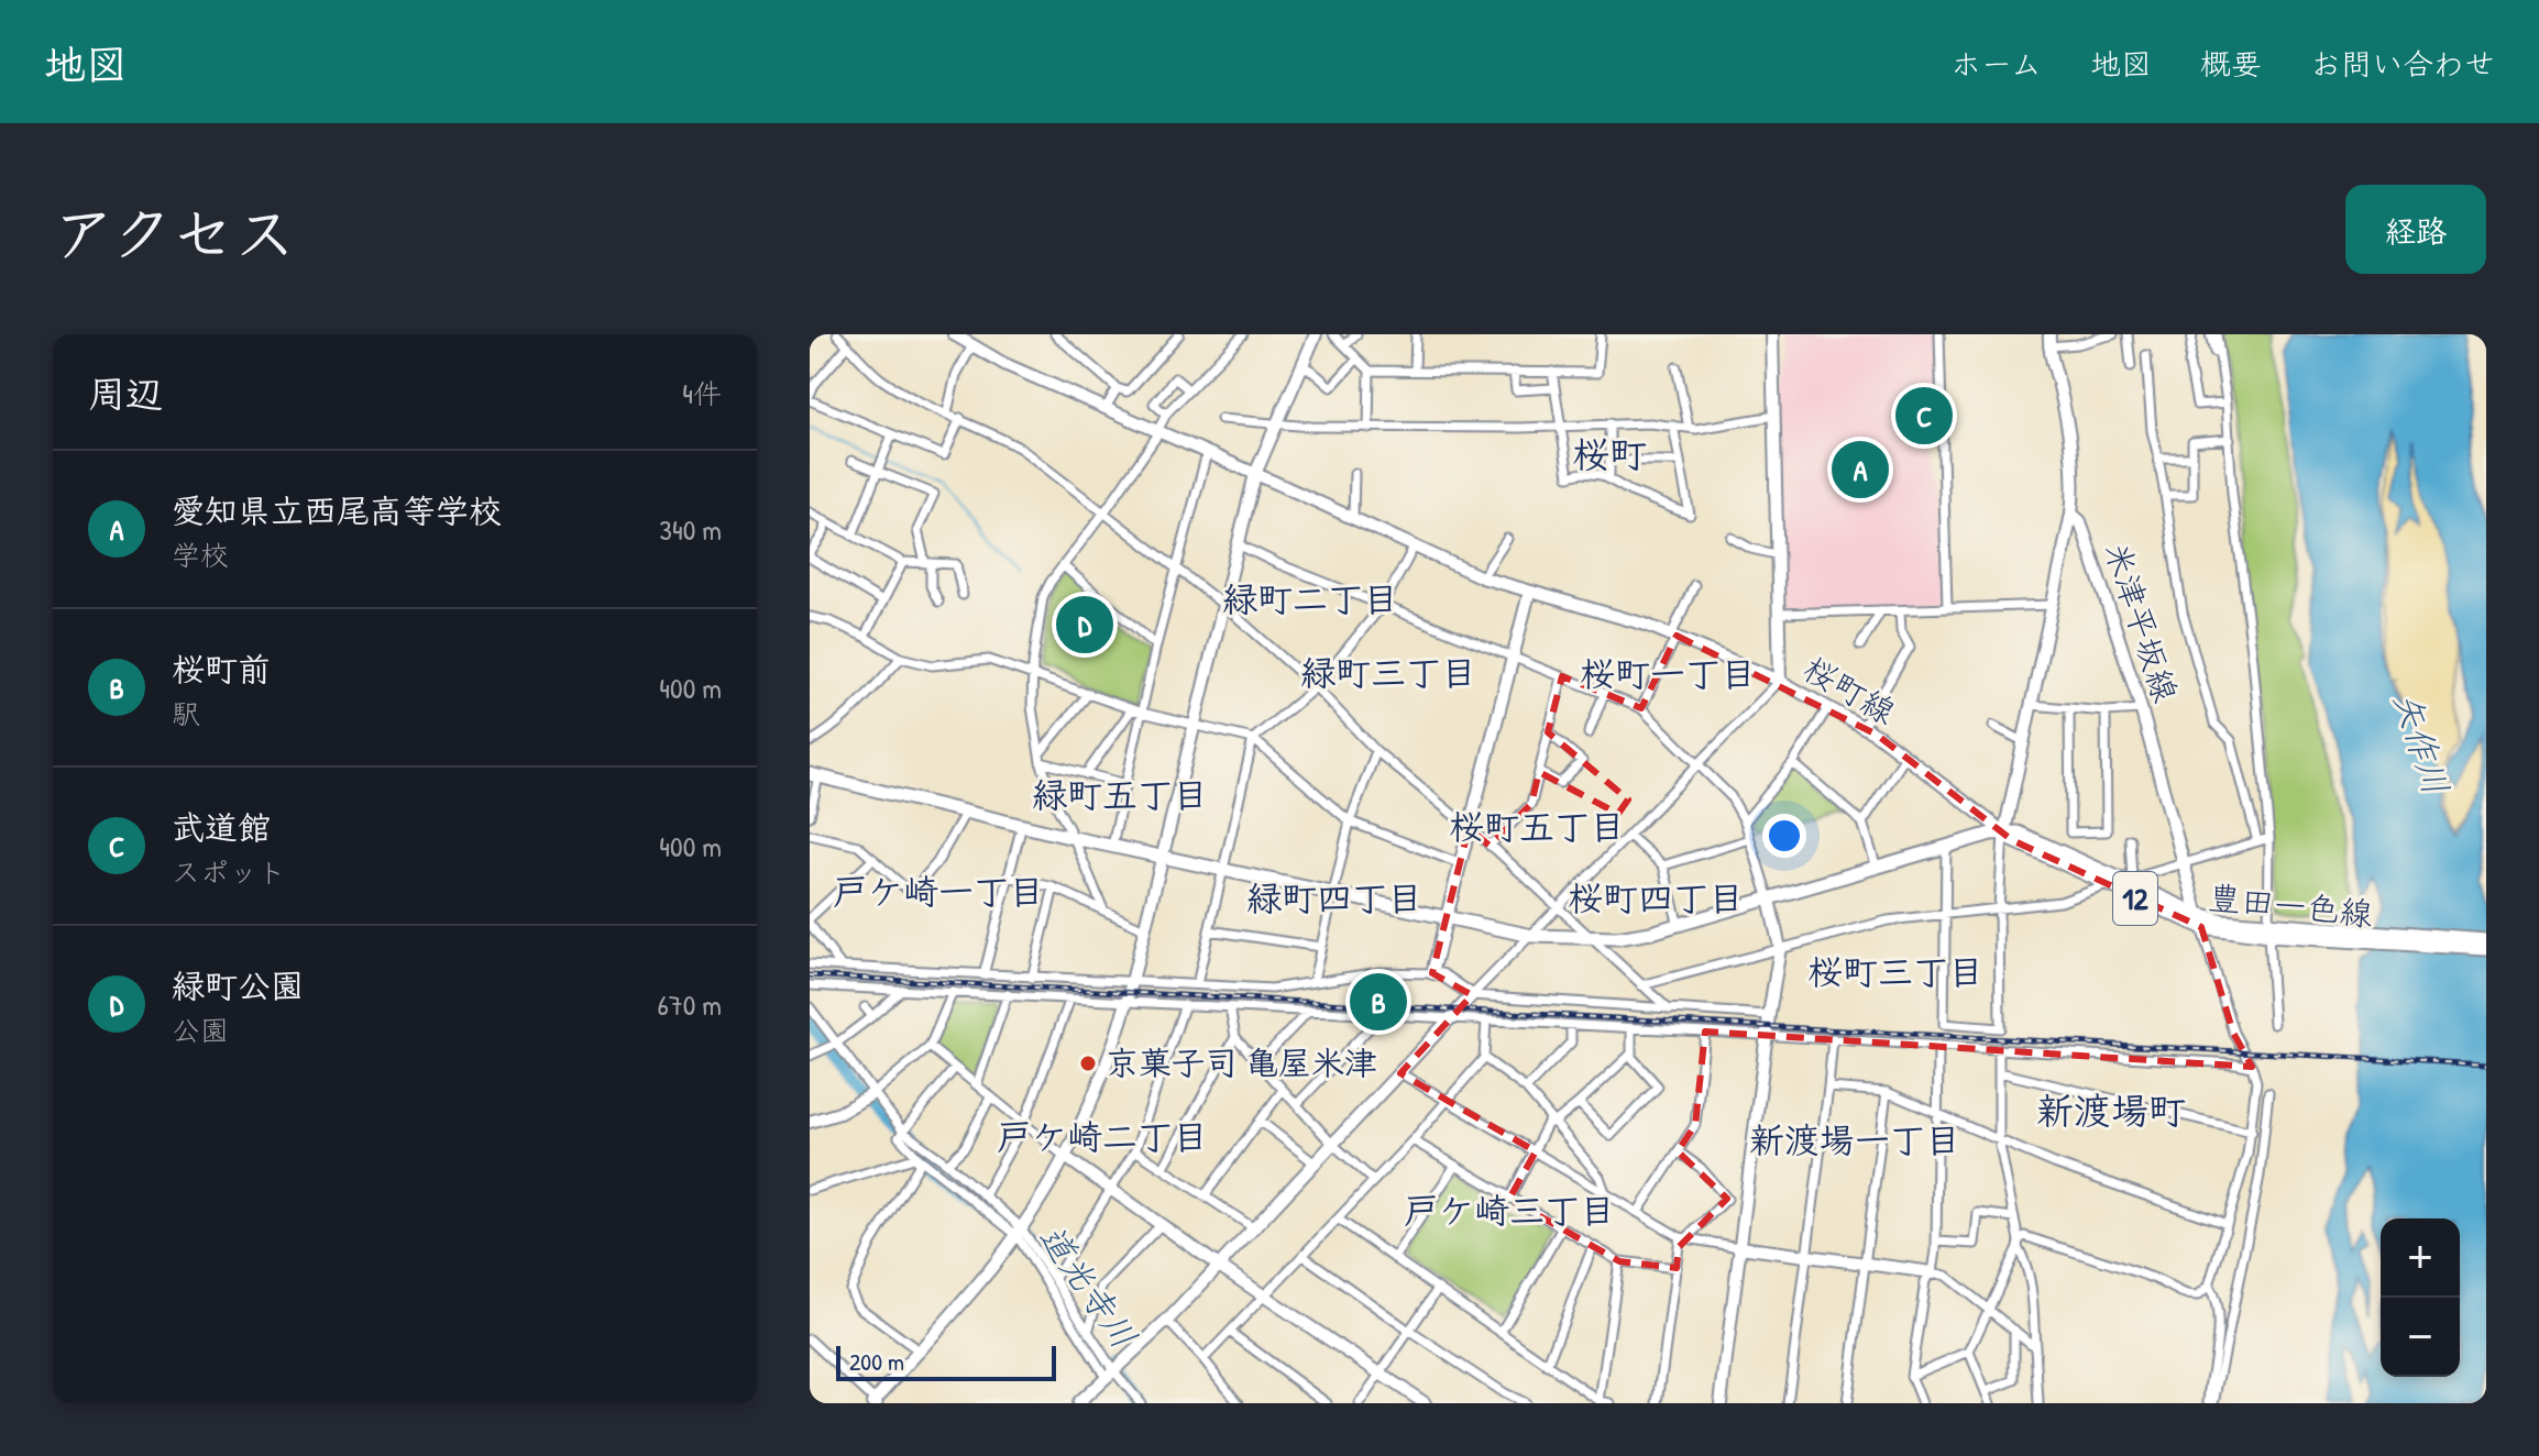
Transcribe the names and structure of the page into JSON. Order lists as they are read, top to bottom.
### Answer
{
  "streets": {
    "main road": ["12", "豊田一色線"],
    "street": ["米津平坂線", "桜町線"]
  },
  "crossings": [
    ["米津平坂線", "豊田一色線"],
    ["桜町線", "豊田一色線"]
  ],
  "districts": [
    "桜町",
    "緑町二丁目",
    "緑町三丁目",
    "桜町一丁目",
    "緑町五丁目",
    "桜町五丁目",
    "戸ケ崎一丁目",
    "緑町四丁目",
    "桜町四丁目",
    "桜町三丁目",
    "新渡場町",
    "戸ケ崎二丁目",
    "新渡場一丁目",
    "戸ケ崎三丁目"
  ],
  "water": ["矢作川", "道光寺川"],
  "places": ["京菓子司 亀屋米津"],
  "scale_bar": "200 m",
  "page": {
    "header": "地図",
    "nav": [
      "ホーム",
      "地図",
      "概要",
      "お問い合わせ"
    ],
    "title": "アクセス",
    "buttons": "経路",
    "heading": ["周辺", "4件"],
    "pins": [
      "C",
      "A",
      "D",
      "B"
    ],
    "list": [
      {
        "mark": "A",
        "name": "愛知県立西尾高等学校",
        "note": "学校",
        "value": "340 m"
      },
      {
        "mark": "B",
        "name": "桜町前",
        "note": "駅",
        "value": "400 m"
      },
      {
        "mark": "C",
        "name": "武道館",
        "note": "スポット",
        "value": "400 m"
      },
      {
        "mark": "D",
        "name": "緑町公園",
        "note": "公園",
        "value": "670 m"
      }
    ],
    "map_buttons": ["+", "−"],
    "scale": "200 m"
  }
}
